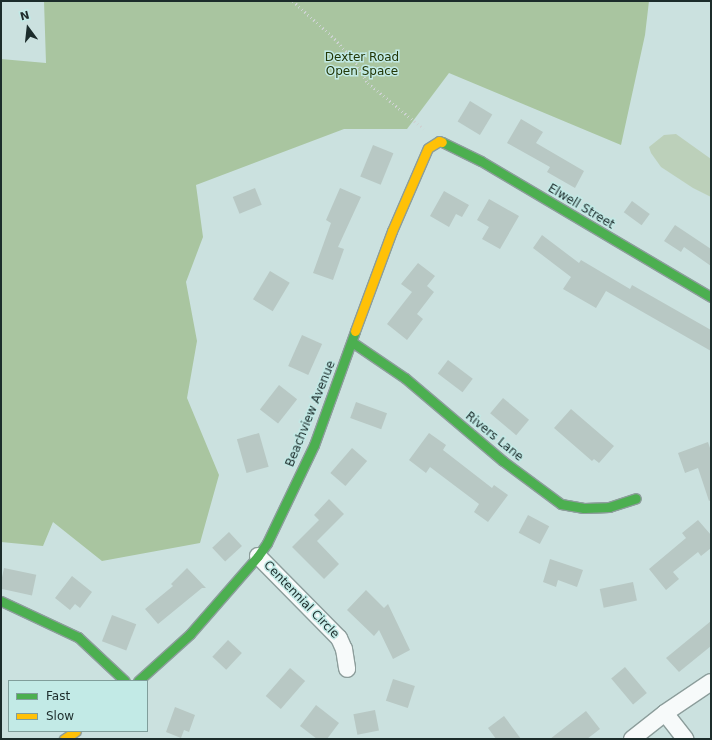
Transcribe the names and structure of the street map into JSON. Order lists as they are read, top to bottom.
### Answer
{
  "streets": {
    "street": [
      "Elwell Street",
      "Beachview Avenue",
      "Rivers Lane",
      "Centennial Circle"
    ]
  },
  "crossings": [
    ["Elwell Street", "Beachview Avenue"],
    ["Beachview Avenue", "Rivers Lane"],
    ["Beachview Avenue", "Centennial Circle"]
  ],
  "parks": ["Dexter Road Open Space"],
  "legend": ["Fast", "Slow"],
  "north": "top"
}
